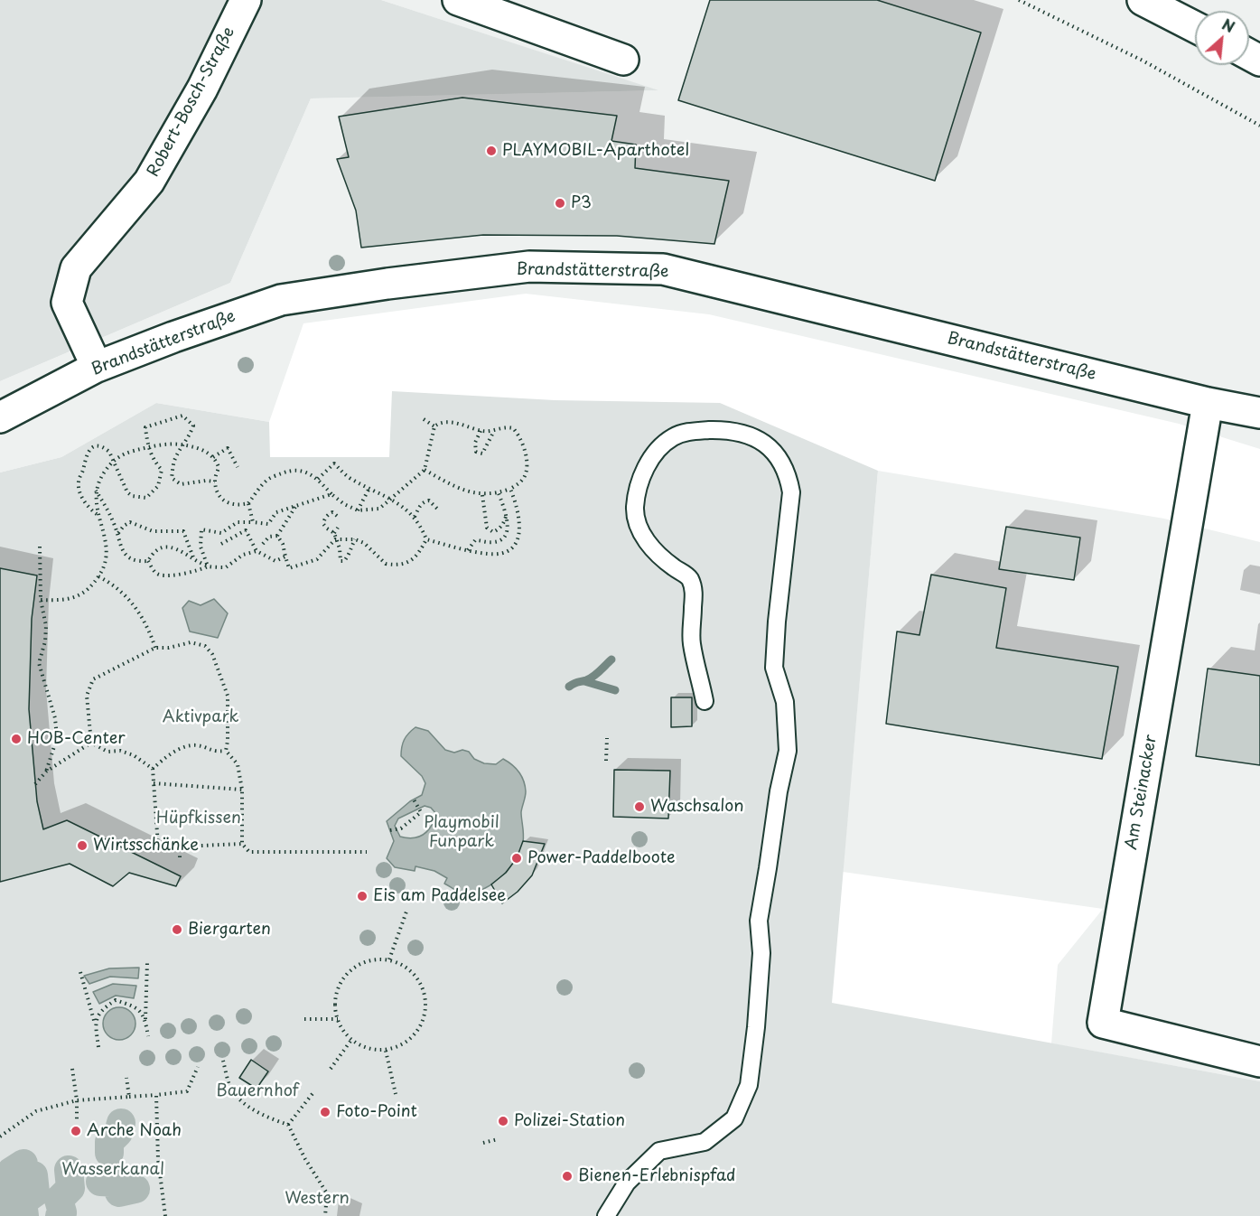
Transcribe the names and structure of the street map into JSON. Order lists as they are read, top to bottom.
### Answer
{
  "streets": {
    "street": ["Robert-Bosch-Straße", "Brandstätterstraße", "Am Steinacker"]
  },
  "crossings": [
    ["Robert-Bosch-Straße", "Brandstätterstraße"],
    ["Brandstätterstraße", "Am Steinacker"]
  ],
  "parks": [
    "Aktivpark",
    "Hüpfkissen",
    "Playmobil Funpark",
    "Bauernhof",
    "Wasserkanal",
    "Western"
  ],
  "places": [
    "PLAYMOBIL-Aparthotel",
    "P3",
    "HOB-Center",
    "Waschsalon",
    "Wirtsschänke",
    "Power-Paddelboote",
    "Eis am Paddelsee",
    "Biergarten",
    "Foto-Point",
    "Polizei-Station",
    "Arche Noah",
    "Bienen-Erlebnispfad"
  ],
  "north": "top right"
}
